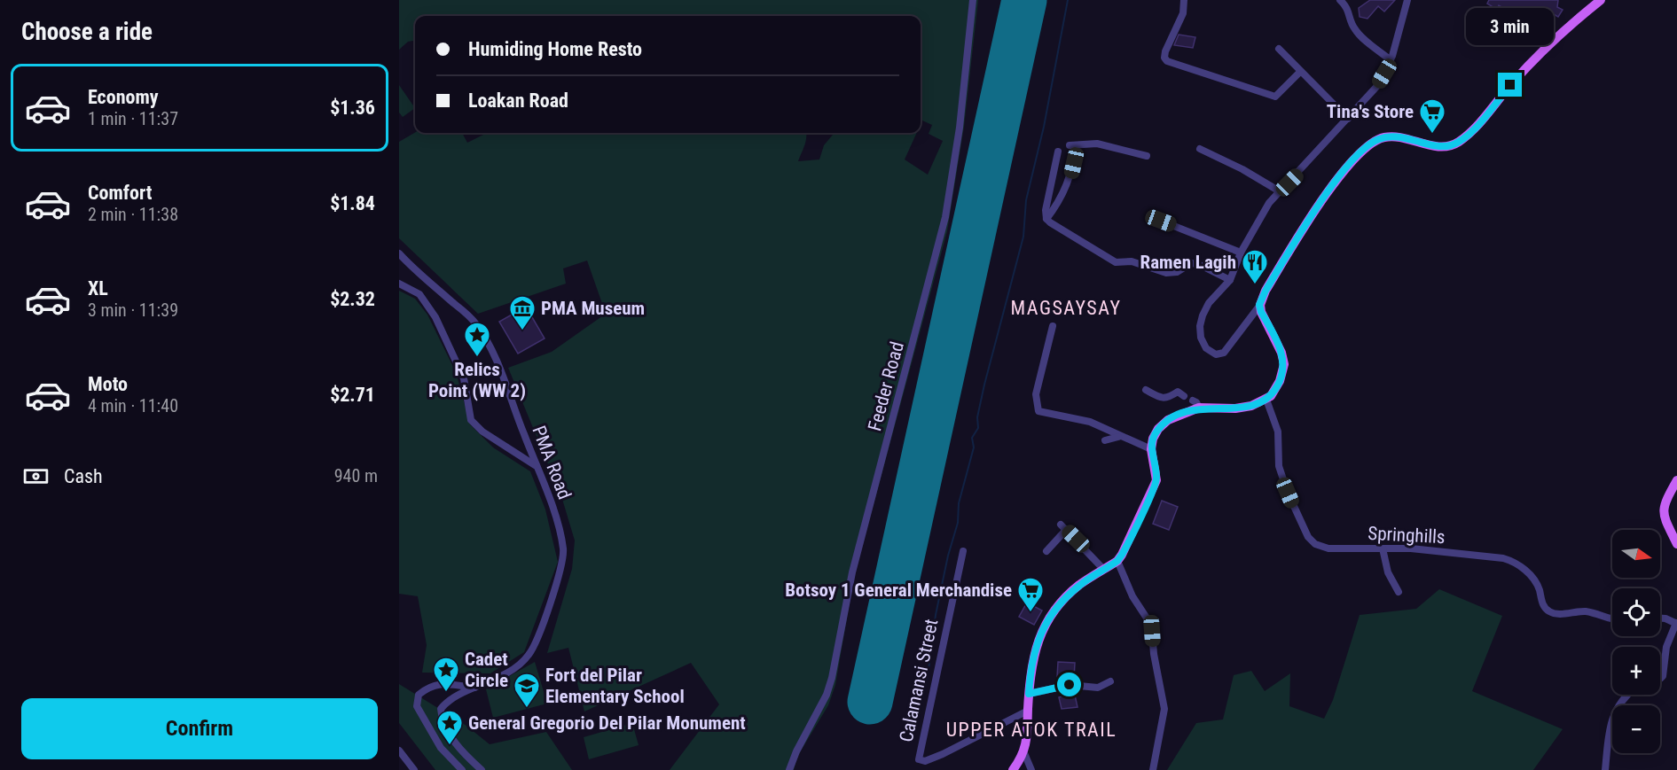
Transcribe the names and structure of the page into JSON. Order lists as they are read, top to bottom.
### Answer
{
  "streets": {
    "street": [
      "Feeder Road",
      "PMA Road",
      "Springhills",
      "Calamansi Street"
    ]
  },
  "districts": ["MAGSAYSAY", "UPPER ATOK TRAIL"],
  "places": {
    "supermarket": ["Tina's Store", "Botsoy 1 General Merchandise"],
    "restaurant": ["Ramen Lagih"],
    "museum": ["PMA Museum"],
    "place": ["Relics Point (WW 2)", "Cadet Circle", "General Gregorio Del Pilar Monument"],
    "school or university": ["Fort del Pilar Elementary School"]
  },
  "north": "right",
  "page": {
    "heading": "Choose a ride",
    "bubble": "3 min",
    "banner": ["Humiding Home Resto", "Loakan Road"],
    "list": [
      {
        "name": "Economy",
        "note": "1 min · 11:37",
        "value": "$1.36"
      },
      {
        "name": "Comfort",
        "note": "2 min · 11:38",
        "value": "$1.84"
      },
      {
        "name": "XL",
        "note": "3 min · 11:39",
        "value": "$2.32"
      },
      {
        "name": "Moto",
        "note": "4 min · 11:40",
        "value": "$2.71"
      }
    ],
    "pay": ["Cash", "940 m"],
    "map_buttons": ["+", "−"],
    "buttons": "Confirm"
  }
}
